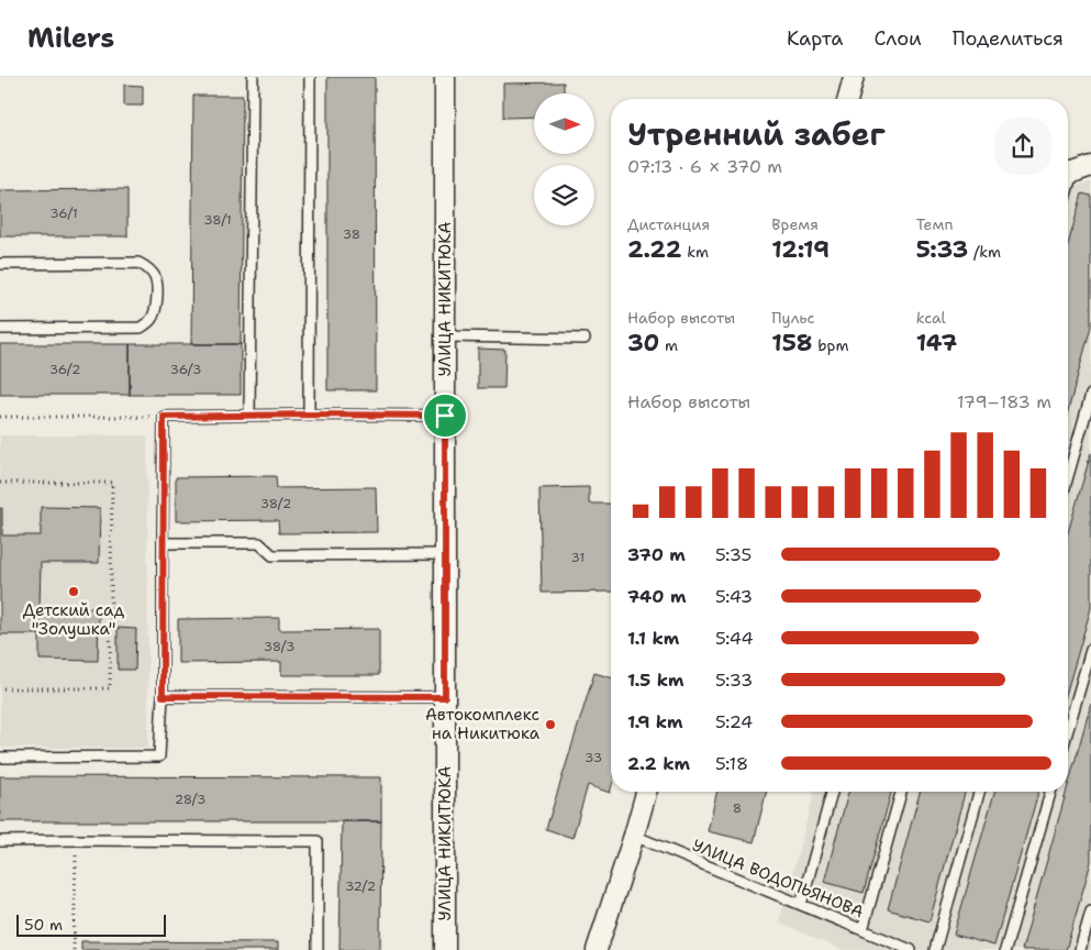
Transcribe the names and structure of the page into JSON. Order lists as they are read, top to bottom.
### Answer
{
  "streets": {
    "street": ["УЛИЦА НИКИТЮКА"],
    "lane": ["УЛИЦА ВОДОПЬЯНОВА"]
  },
  "places": ["Детский сад \"Золушка\"", "Автокомплекс на Никитюка"],
  "house_numbers": [
    "36/1",
    "38/1",
    "38",
    "36/2",
    "36/3",
    "38/2",
    "31",
    "38/3",
    "33",
    "28/3",
    "8",
    "32/2"
  ],
  "scale_bar": "50 m",
  "north": "right",
  "page": {
    "header": "Milers",
    "nav": ["Карта", "Слои", "Поделиться"],
    "heading": ["Утренний забег", "07:13 · 6 × 370 m"],
    "stats": [
      ["Дистанция", "2.22 km"],
      ["Время", "12:19"],
      ["Темп", "5:33 /km"],
      ["Набор высоты", "30 m"],
      ["Пульс", "158 bpm"],
      ["kcal", "147"]
    ],
    "chart": ["Набор высоты", "179–183 m"],
    "list": [
      {
        "name": "370 m",
        "note": "5:35"
      },
      {
        "name": "740 m",
        "note": "5:43"
      },
      {
        "name": "1.1 km",
        "note": "5:44"
      },
      {
        "name": "1.5 km",
        "note": "5:33"
      },
      {
        "name": "1.9 km",
        "note": "5:24"
      },
      {
        "name": "2.2 km",
        "note": "5:18"
      }
    ],
    "scale": "50 m"
  }
}
